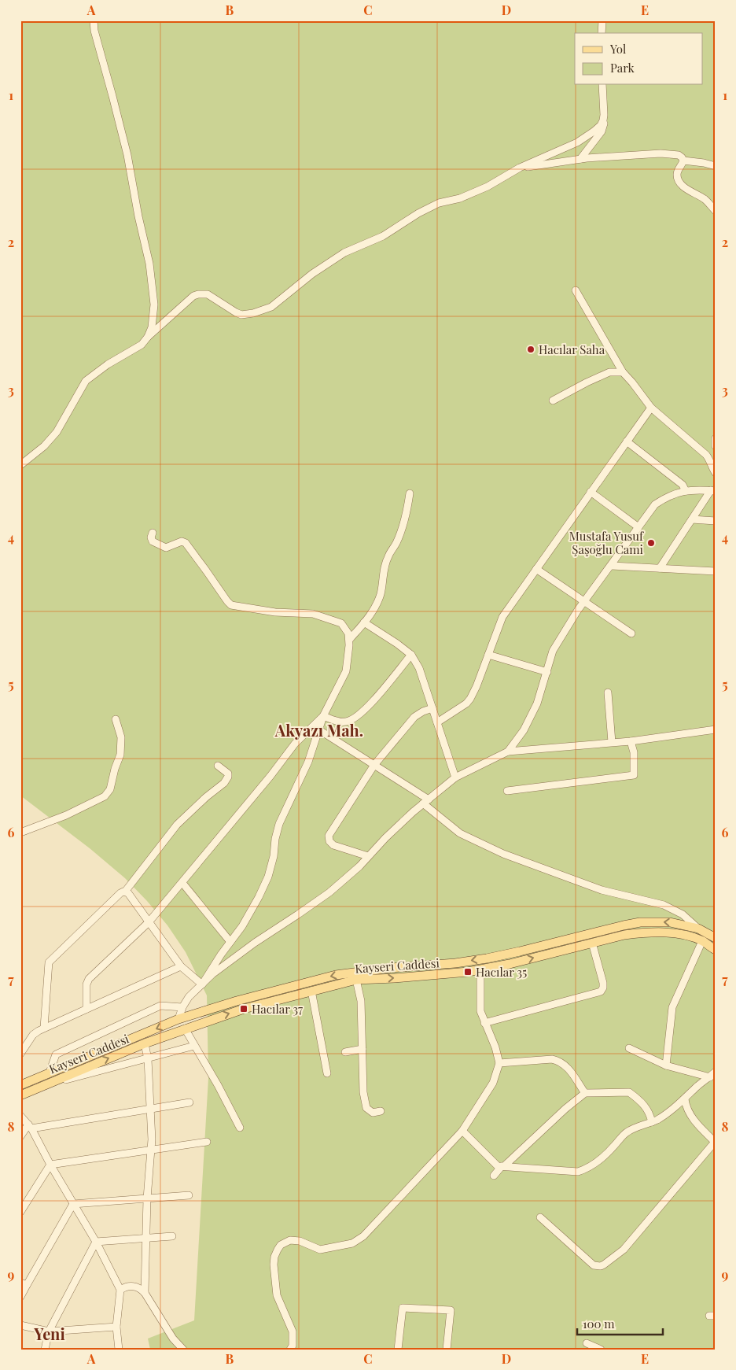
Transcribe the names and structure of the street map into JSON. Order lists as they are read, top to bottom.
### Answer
{
  "streets": {
    "main road": ["Kayseri Caddesi"]
  },
  "districts": ["Akyazı Mah.", "Yeni"],
  "places": {
    "other": ["Hacılar Saha", "Mustafa Yusuf Şaşoğlu Cami"],
    "transit": ["Hacılar 35", "Hacılar 37"]
  },
  "legend": ["Yol", "Park"],
  "scale_bar": "100 m",
  "grid": {
    "columns": [
      "A",
      "B",
      "C",
      "D",
      "E"
    ],
    "rows": [
      "1",
      "2",
      "3",
      "4",
      "5",
      "6",
      "7",
      "8",
      "9"
    ]
  }
}
